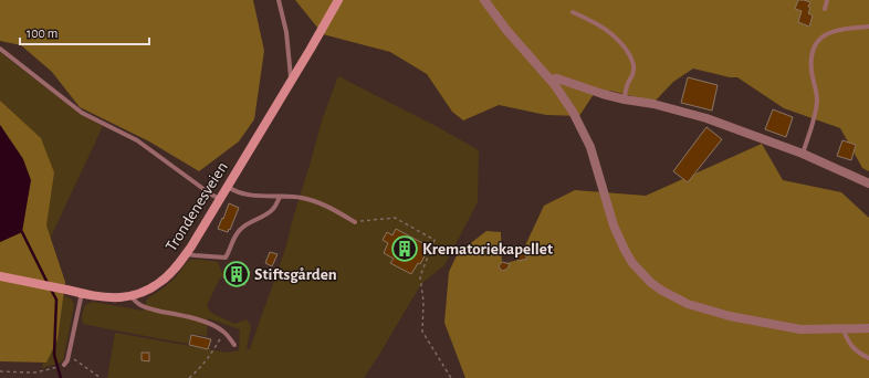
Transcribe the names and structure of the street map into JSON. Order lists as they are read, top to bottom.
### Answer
{
  "streets": {
    "main road": ["Trondenesveien"]
  },
  "places": {
    "building": ["Krematoriekapellet", "Stiftsgården"]
  },
  "scale_bar": "100 m"
}
